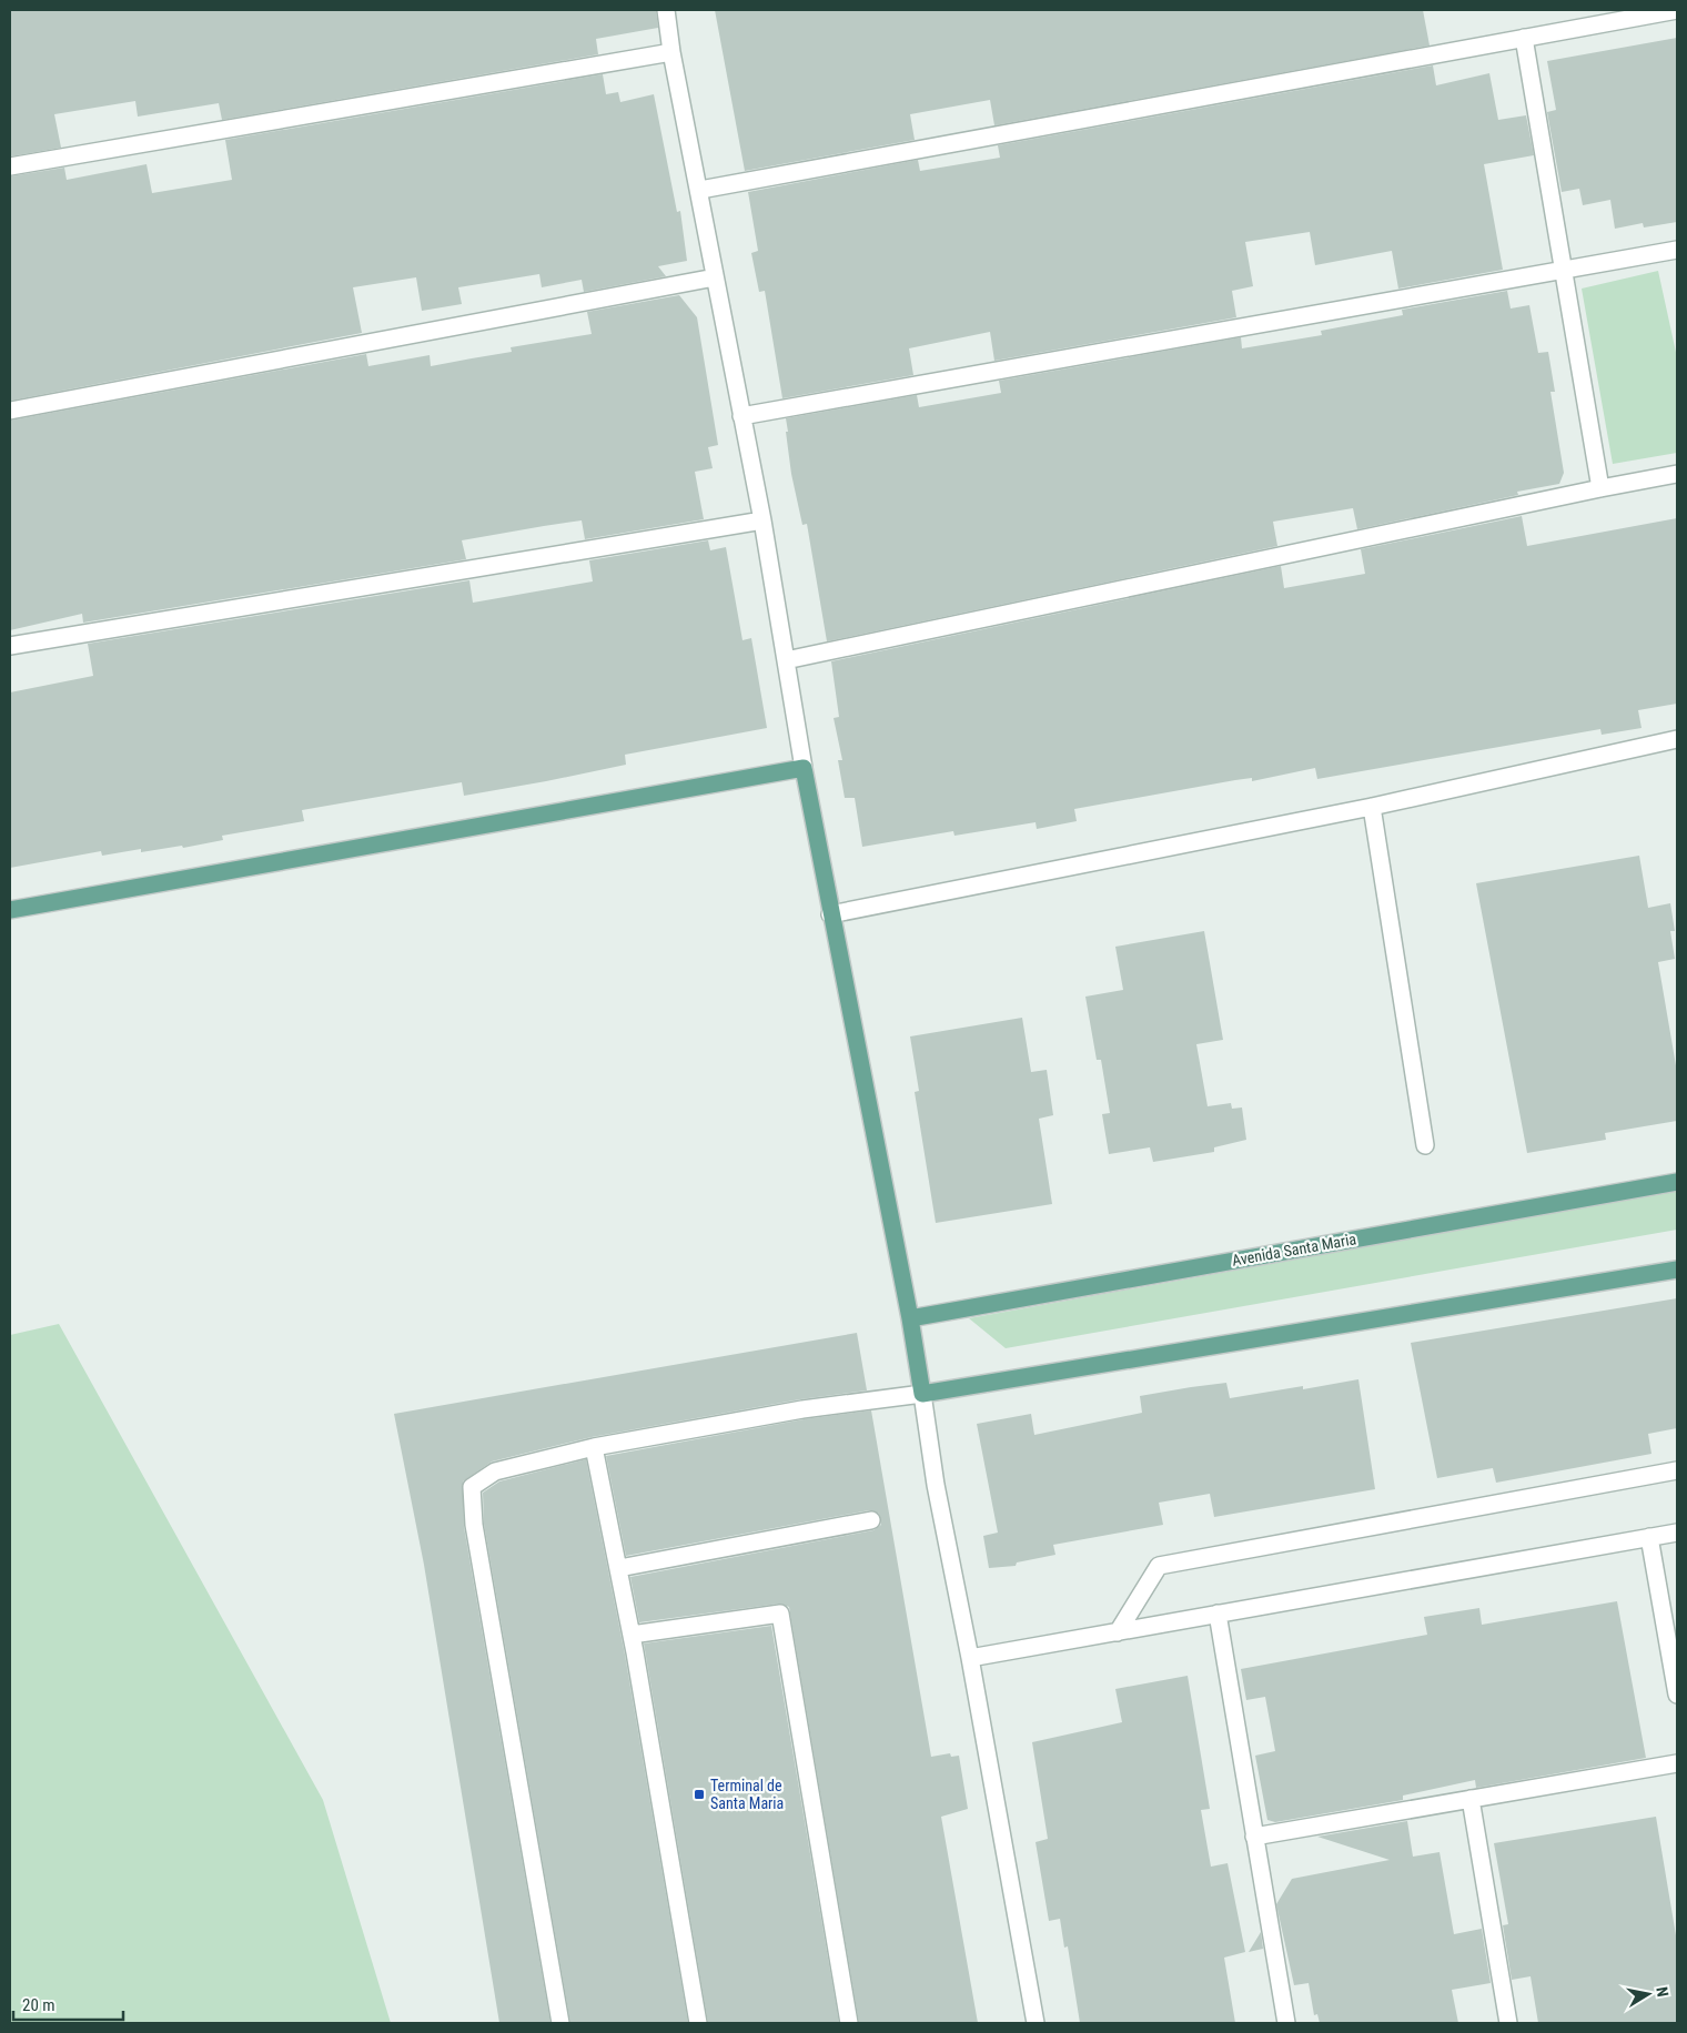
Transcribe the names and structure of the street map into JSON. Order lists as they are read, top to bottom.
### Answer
{
  "streets": {
    "main road": ["Avenida Santa Maria"]
  },
  "places": {
    "transit": ["Terminal de Santa Maria"]
  },
  "scale_bar": "20 m",
  "north": "right"
}
